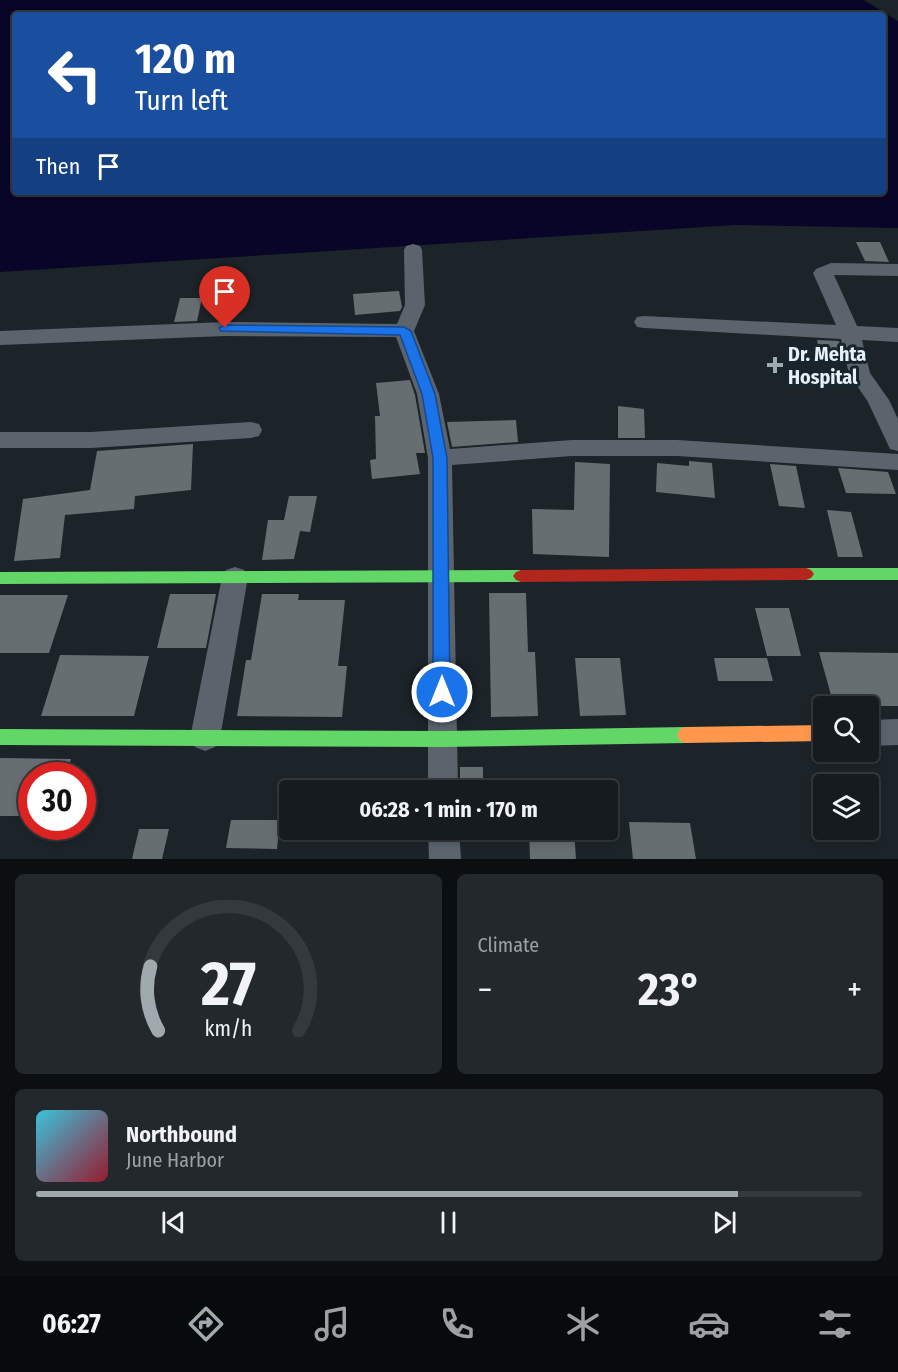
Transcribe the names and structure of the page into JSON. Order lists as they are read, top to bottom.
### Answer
{
  "places": {
    "health": ["Dr. Mehta Hospital"]
  },
  "page": {
    "turn": ["120 m", "Turn left"],
    "then": "Then",
    "limit": "30",
    "trip": "06:28 · 1 min · 170 m",
    "tile": "Climate",
    "heat": ["−", "23°", "+"],
    "song": ["Northbound", "June Harbor"],
    "tabs": "06:27",
    "gauge": ["27", "km/h"]
  }
}
